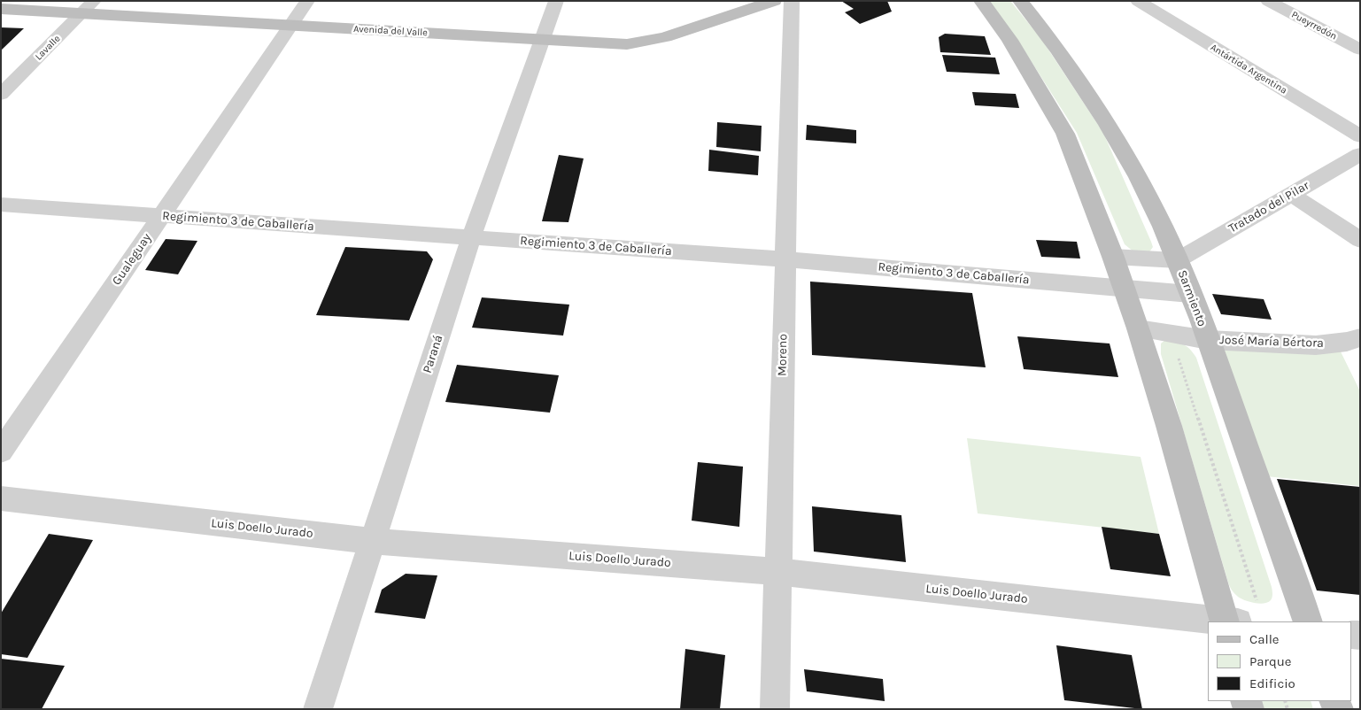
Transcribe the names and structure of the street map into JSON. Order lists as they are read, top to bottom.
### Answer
{
  "streets": {
    "main road": ["Avenida del Valle", "Sarmiento"],
    "street": [
      "Pueyrredón",
      "Lavalle",
      "Antártida Argentina",
      "Tratado del Pilar",
      "Regimiento 3 de Caballería",
      "Gualeguay",
      "José María Bértora",
      "Paraná",
      "Moreno",
      "Luis Doello Jurado"
    ]
  },
  "crossings": [
    ["Avenida del Valle", "Lavalle"],
    ["Avenida del Valle", "Gualeguay"],
    ["Avenida del Valle", "Paraná"],
    ["Tratado del Pilar", "Sarmiento"],
    ["Regimiento 3 de Caballería", "Gualeguay"],
    ["Regimiento 3 de Caballería", "Sarmiento"],
    ["Regimiento 3 de Caballería", "Paraná"],
    ["Regimiento 3 de Caballería", "Moreno"],
    ["Sarmiento", "José María Bértora"],
    ["Paraná", "Luis Doello Jurado"],
    ["Moreno", "Luis Doello Jurado"]
  ],
  "legend": ["Calle", "Parque", "Edificio"]
}
